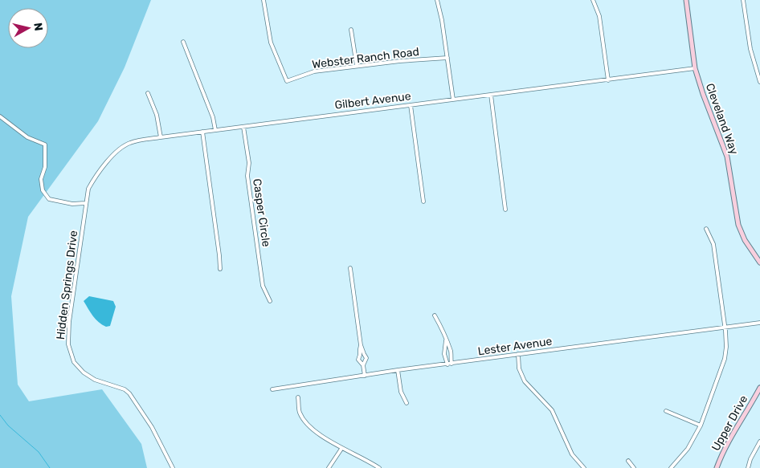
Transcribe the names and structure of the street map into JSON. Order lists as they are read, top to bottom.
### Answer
{
  "streets": {
    "street": [
      "Webster Ranch Road",
      "Gilbert Avenue",
      "Cleveland Way",
      "Casper Circle",
      "Hidden Springs Drive",
      "Lester Avenue",
      "Upper Drive"
    ]
  },
  "crossings": [
    ["Gilbert Avenue", "Cleveland Way"],
    ["Gilbert Avenue", "Casper Circle"],
    ["Gilbert Avenue", "Hidden Springs Drive"]
  ],
  "north": "right"
}
